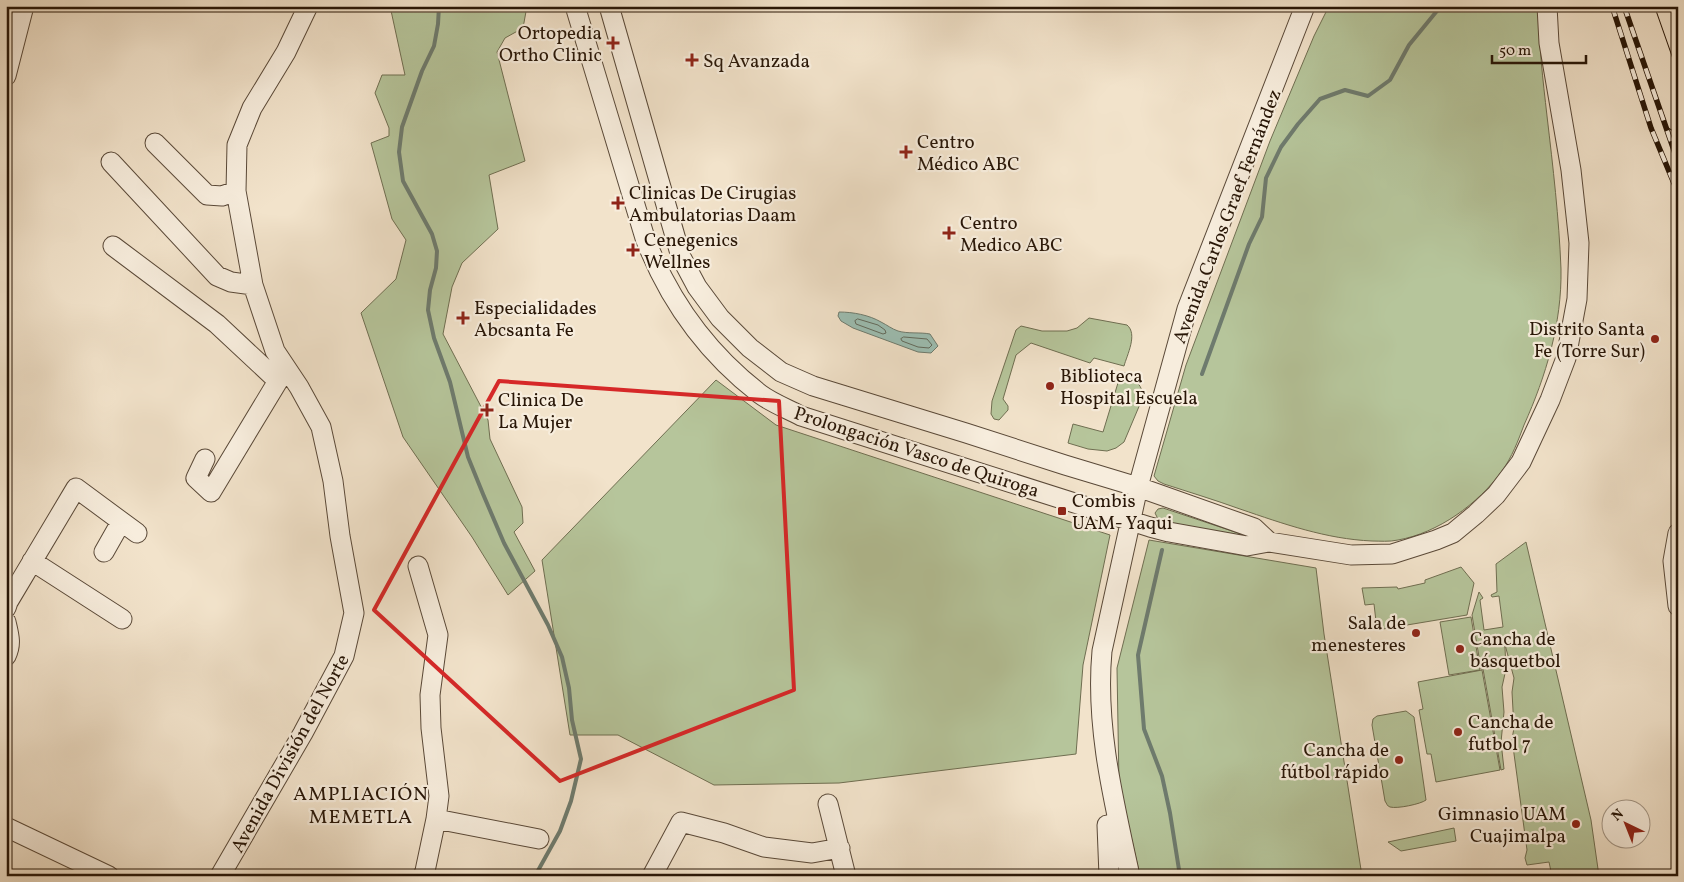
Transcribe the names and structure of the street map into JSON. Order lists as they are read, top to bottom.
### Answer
{
  "streets": {
    "street": ["Avenida Carlos Graef Fernández", "Prolongación Vasco de Quiroga", "Avenida División del Norte"]
  },
  "crossings": [
    ["Avenida Carlos Graef Fernández", "Prolongación Vasco de Quiroga"]
  ],
  "districts": ["AMPLIACIÓN MEMETLA"],
  "places": {
    "health": [
      "Ortopedia Ortho Clinic",
      "Sq Avanzada",
      "Centro Médico ABC",
      "Clinicas De Cirugias Ambulatorias Daam",
      "Centro Medico ABC",
      "Cenegenics Wellnes",
      "Especialidades Abcsanta Fe",
      "Clinica De La Mujer"
    ],
    "other": [
      "Distrito Santa Fe (Torre Sur)",
      "Biblioteca Hospital Escuela",
      "Sala de menesteres",
      "Cancha de básquetbol",
      "Cancha de futbol 7",
      "Cancha de fútbol rápido",
      "Gimnasio UAM Cuajimalpa"
    ],
    "transit": ["Combis UAM- Yaqui"]
  },
  "scale_bar": "50 m",
  "north": "top left"
}
